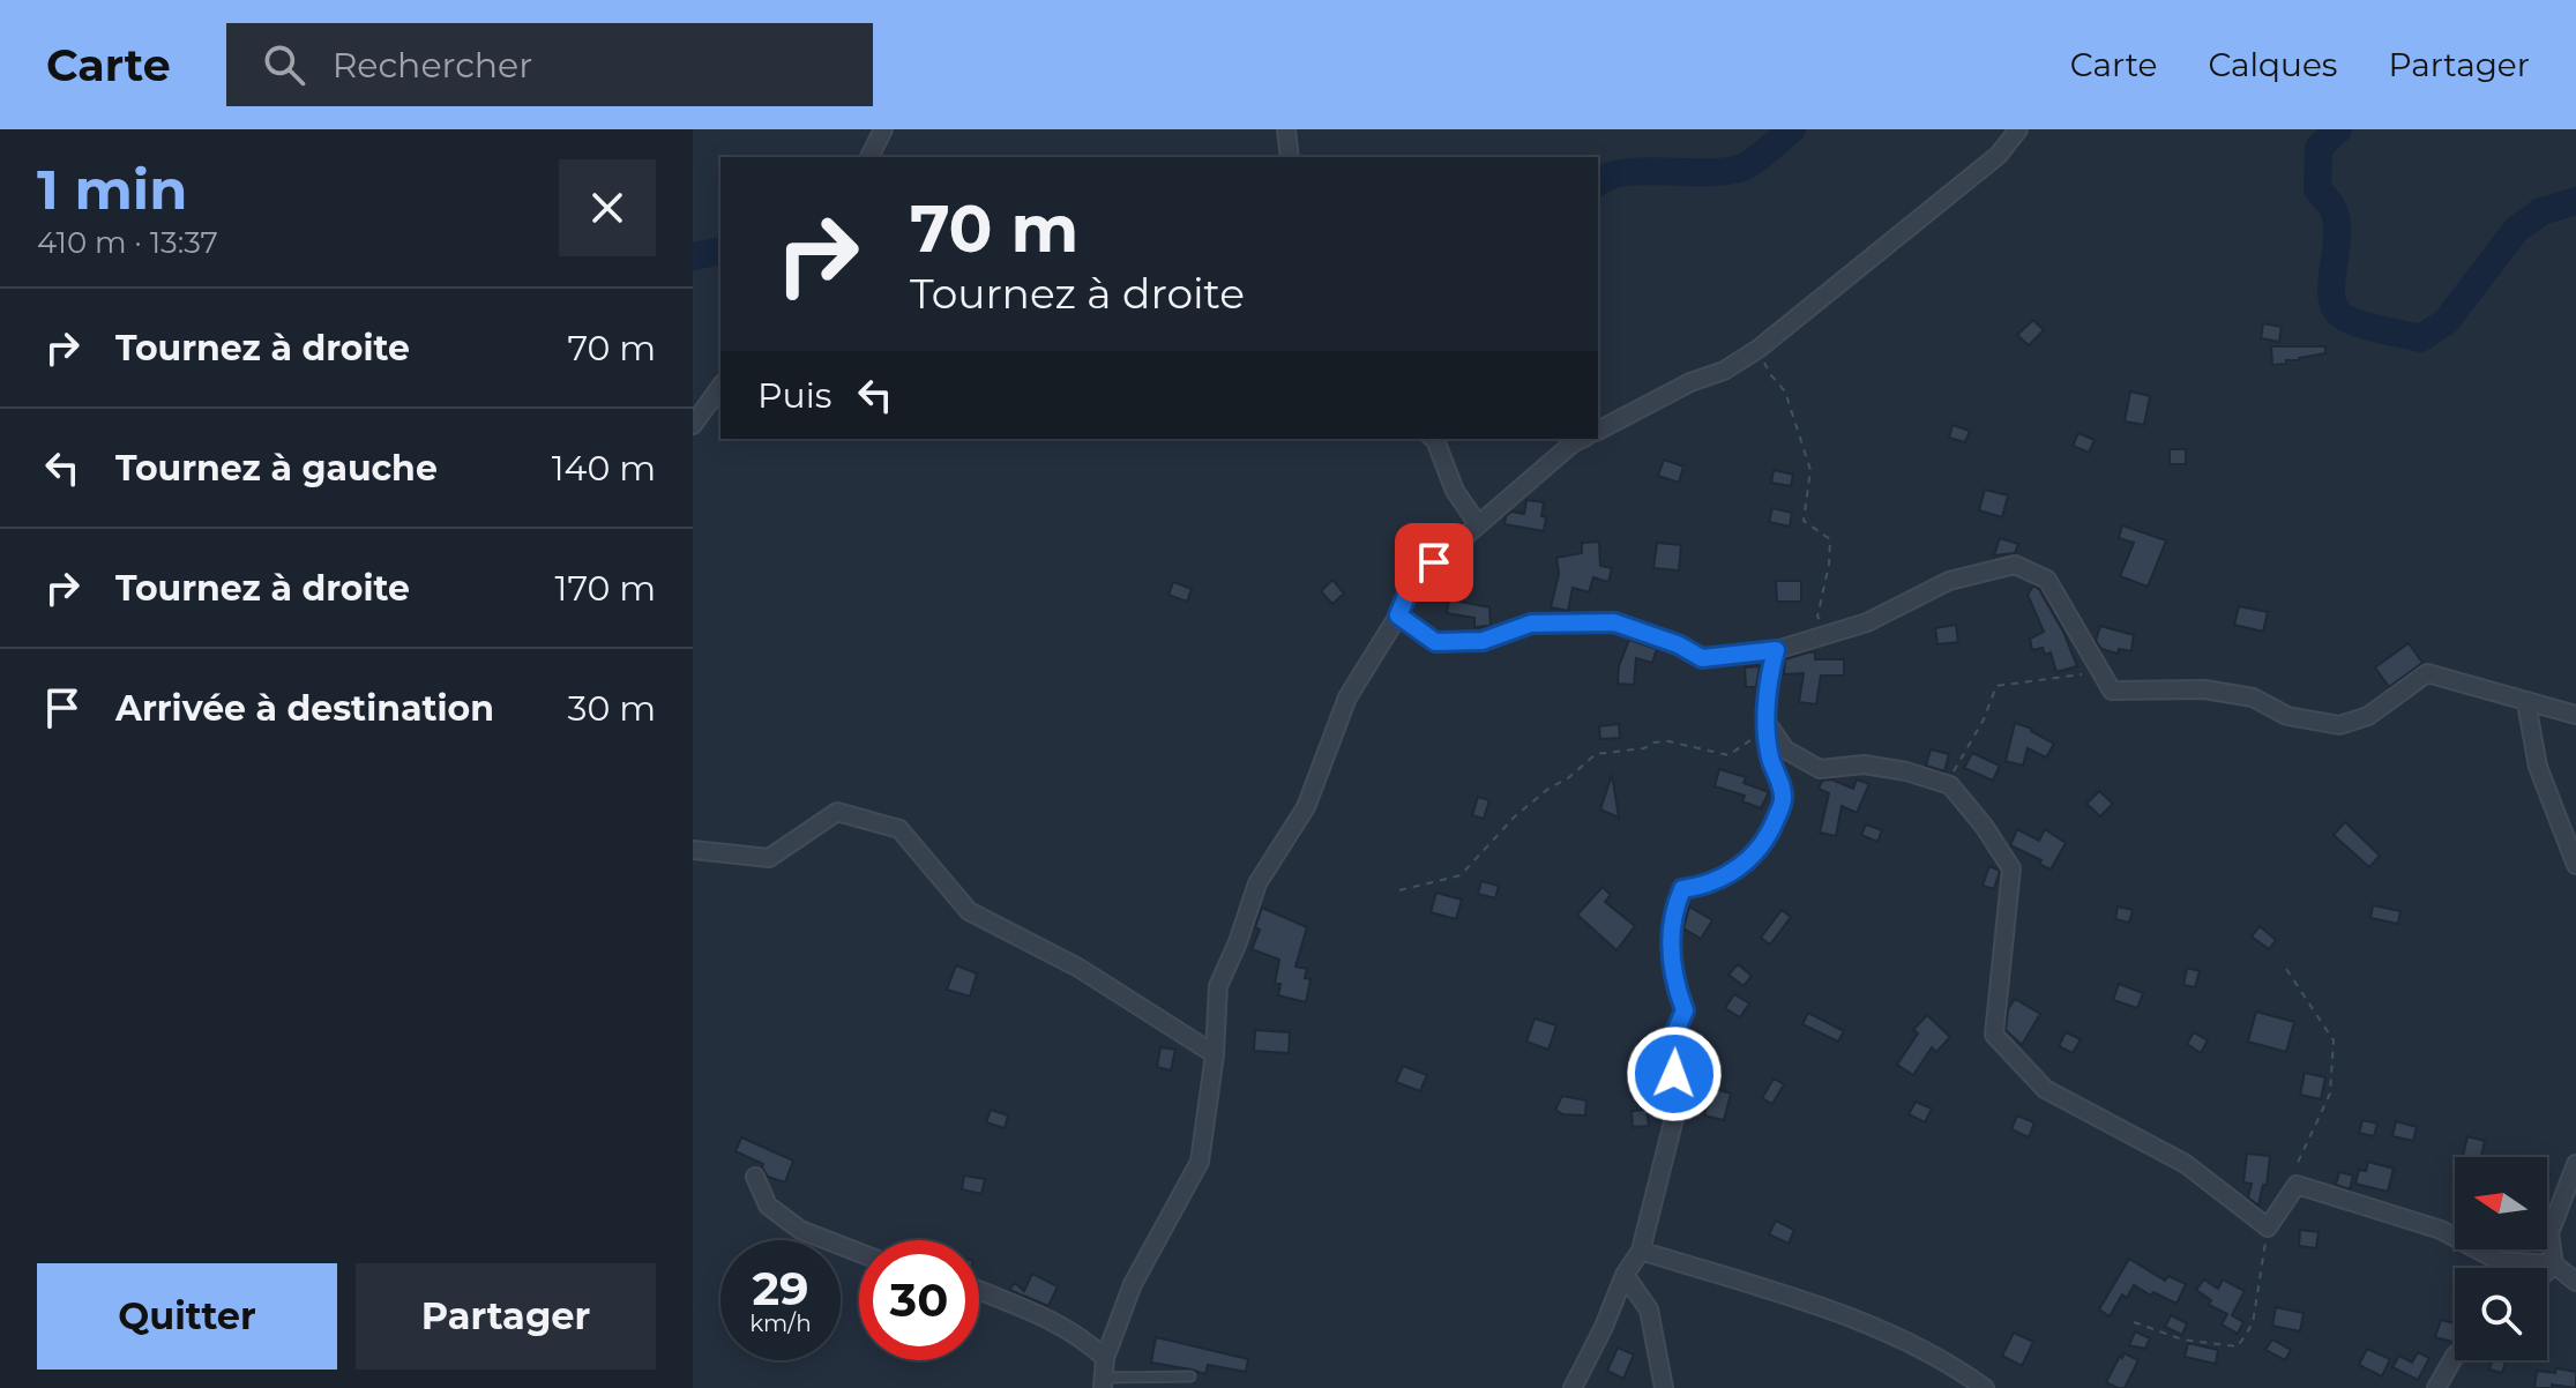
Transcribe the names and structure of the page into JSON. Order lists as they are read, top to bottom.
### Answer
{
  "north": "left",
  "page": {
    "header": "Carte",
    "search": "Rechercher",
    "nav": ["Carte", "Calques", "Partager"],
    "heading": ["1 min", "410 m · 13:37"],
    "turn": ["70 m", "Tournez à droite"],
    "list": [
      {
        "name": "Tournez à droite",
        "value": "70 m"
      },
      {
        "name": "Tournez à gauche",
        "value": "140 m"
      },
      {
        "name": "Tournez à droite",
        "value": "170 m"
      },
      {
        "name": "Arrivée à destination",
        "value": "30 m"
      }
    ],
    "then": "Puis",
    "speed": "29 km/h",
    "limit": "30",
    "buttons": ["Quitter", "Partager"]
  }
}
